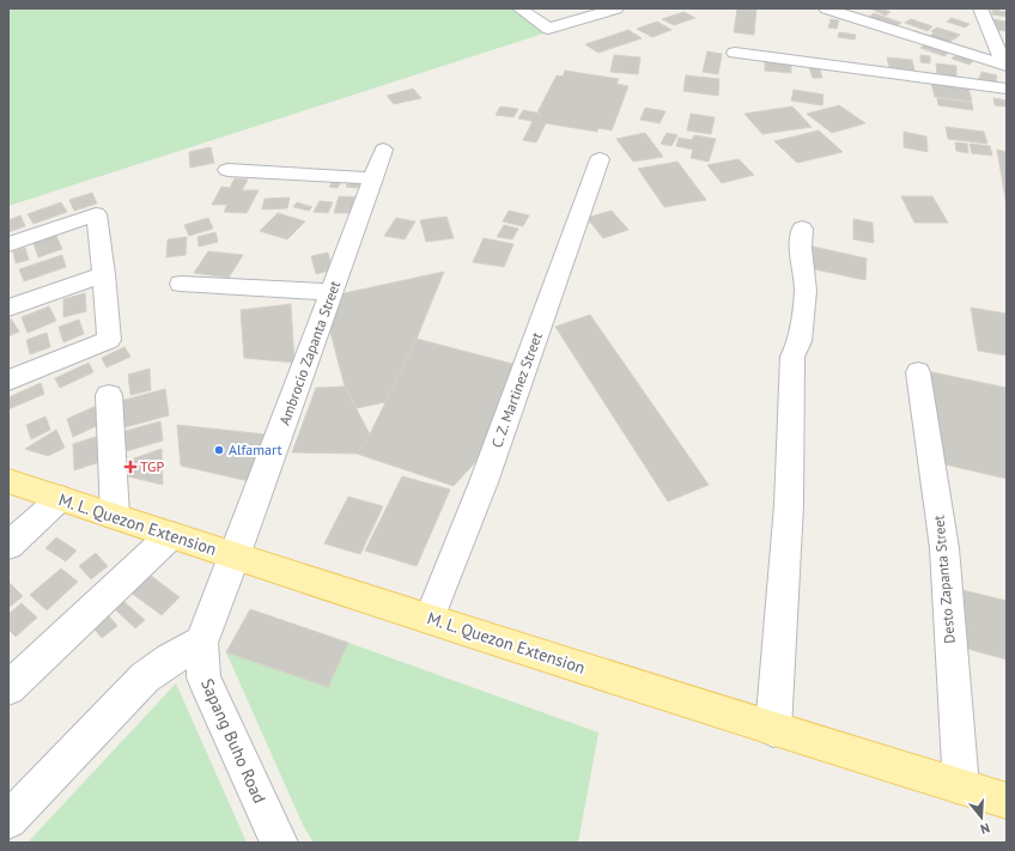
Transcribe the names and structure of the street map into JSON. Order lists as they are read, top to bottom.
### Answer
{
  "streets": {
    "main road": ["M. L. Quezon Extension"],
    "street": [
      "Ambrocio Zapanta Street",
      "C. Z. Martinez Street",
      "Desto Zapanta Street",
      "Sapang Buho Road"
    ]
  },
  "crossings": [
    ["Ambrocio Zapanta Street", "M. L. Quezon Extension"],
    ["Ambrocio Zapanta Street", "Sapang Buho Road"],
    ["C. Z. Martinez Street", "M. L. Quezon Extension"],
    ["M. L. Quezon Extension", "Desto Zapanta Street"],
    ["M. L. Quezon Extension", "Sapang Buho Road"]
  ],
  "places": {
    "other": ["Alfamart"],
    "health": ["TGP"]
  },
  "north": "bottom"
}
